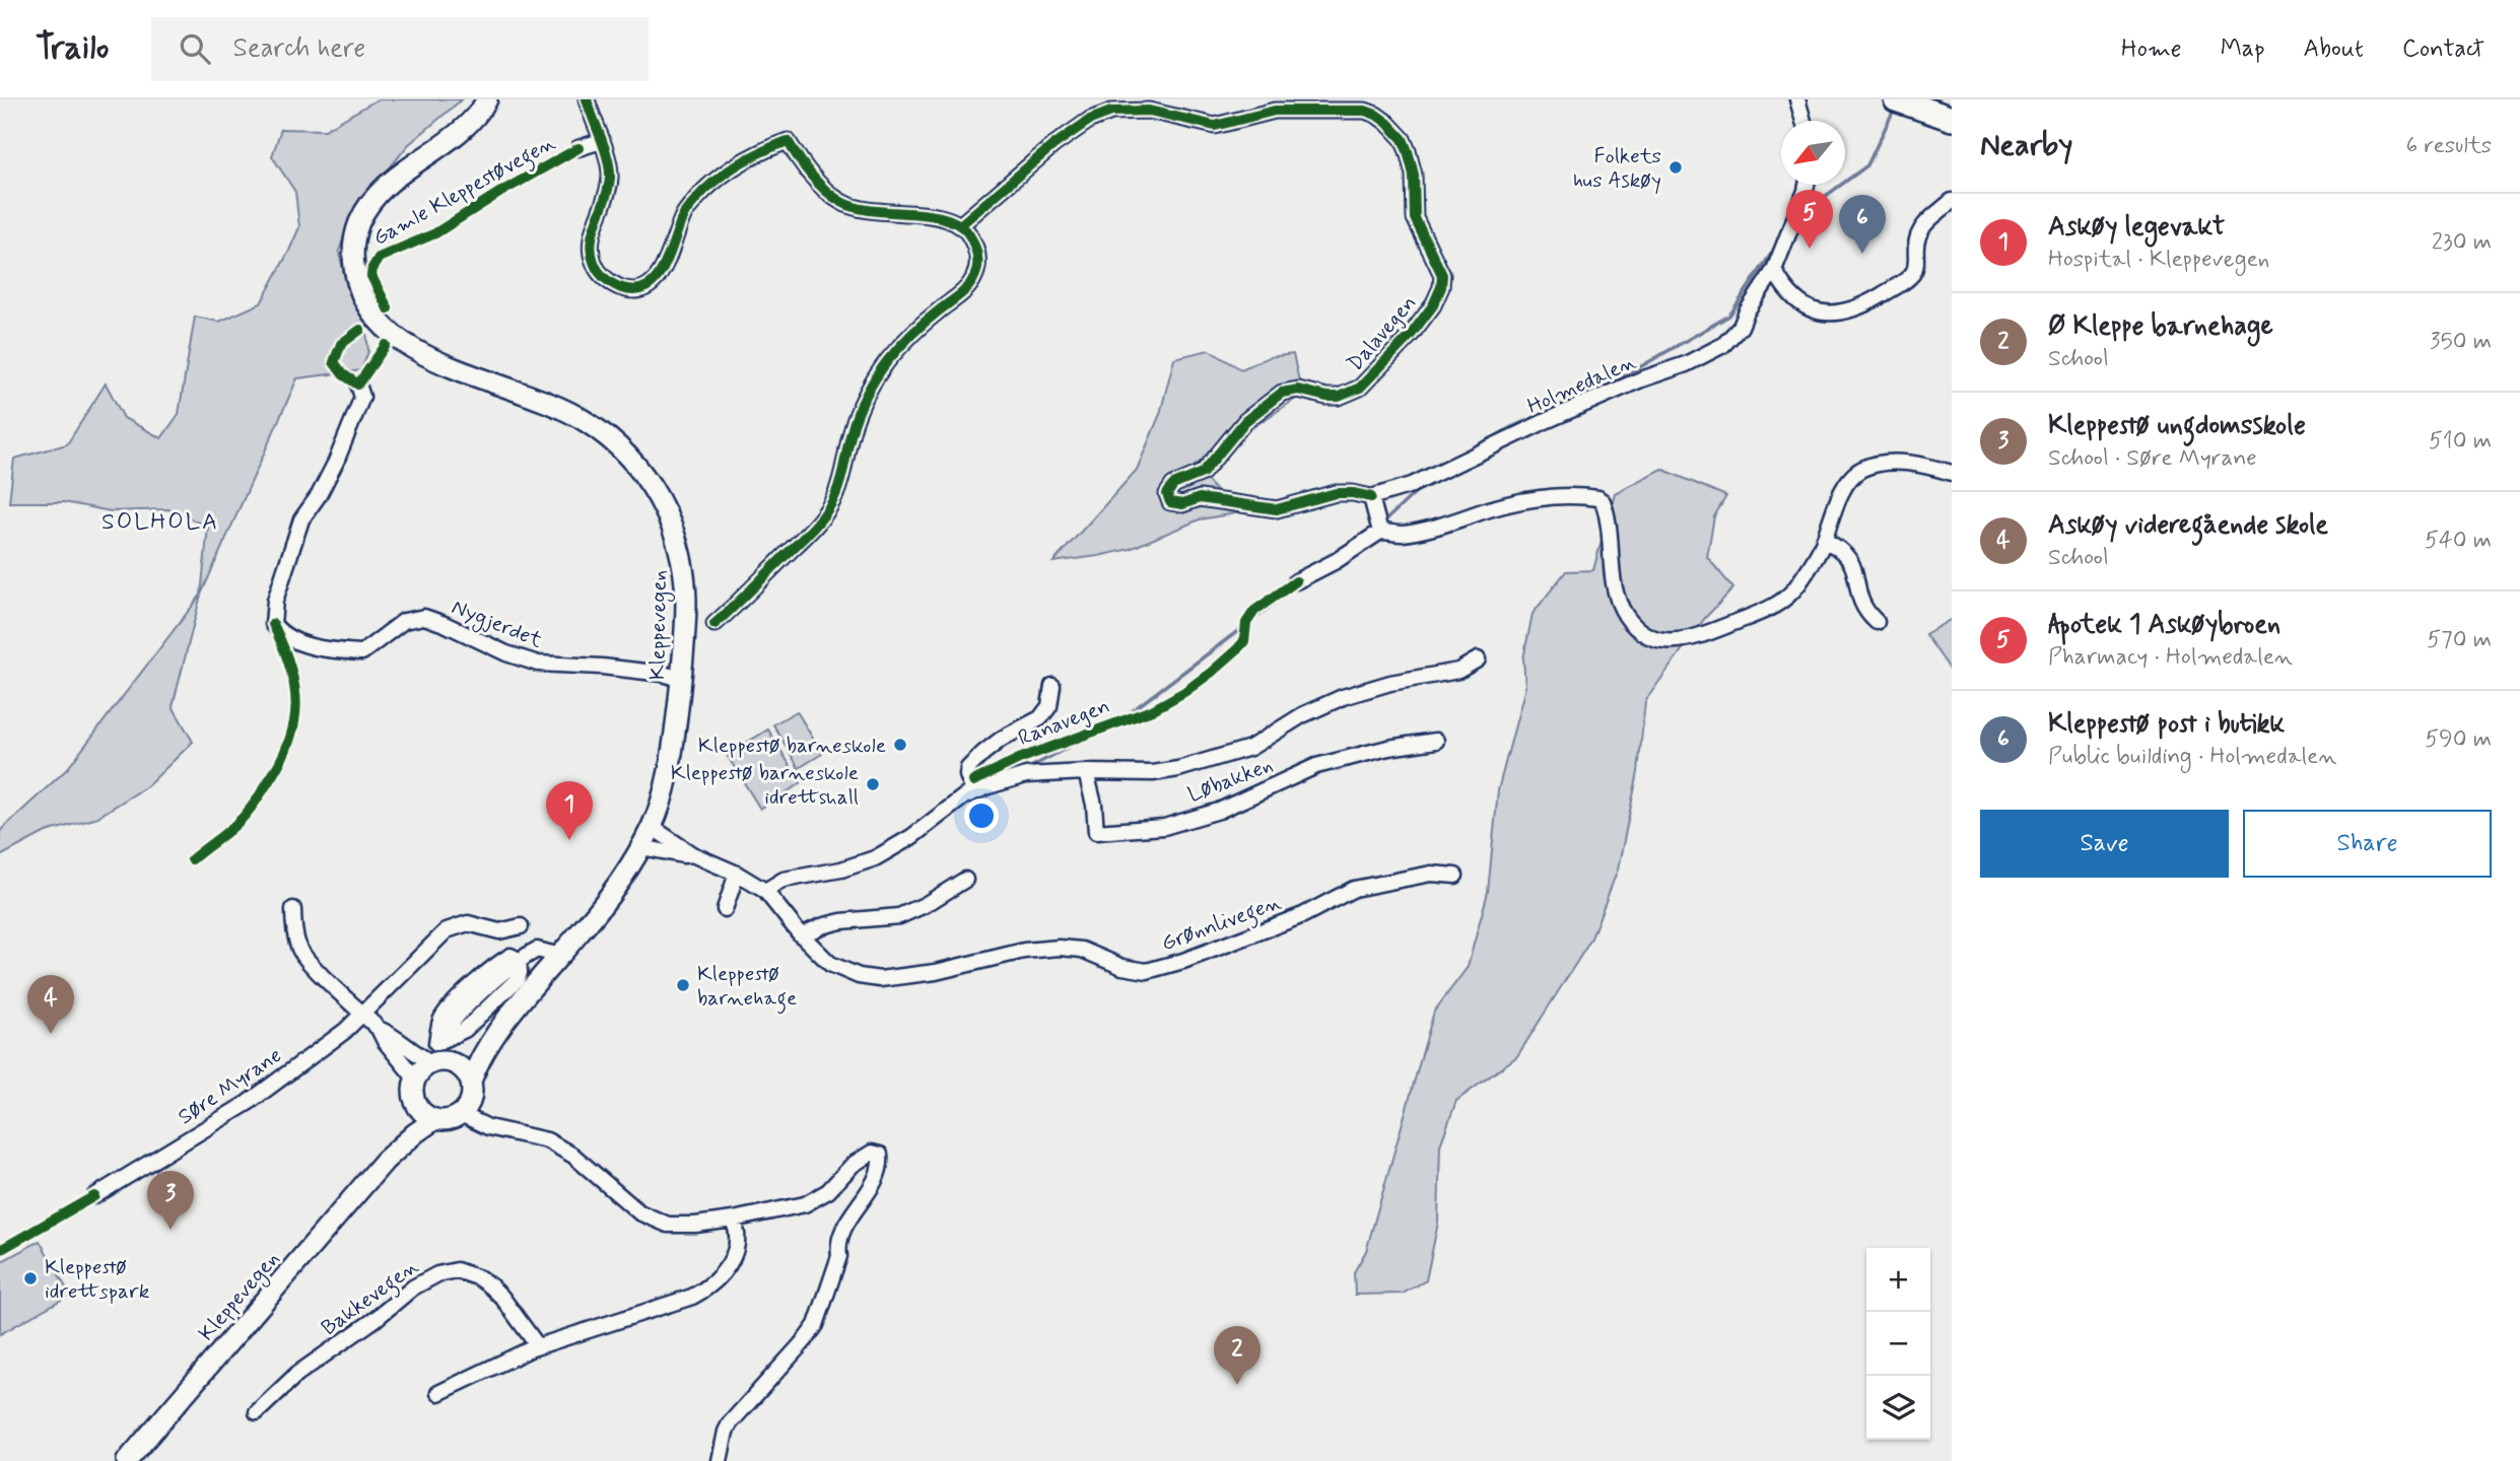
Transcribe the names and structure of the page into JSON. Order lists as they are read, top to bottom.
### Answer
{
  "streets": {
    "main road": ["Kleppevegen"],
    "street": [
      "Gamle Kleppestøvegen",
      "Dalavegen",
      "Holmedalen",
      "Nygjerdet",
      "Ranavegen",
      "Løbakken",
      "Grønnlivegen",
      "Søre Myrane",
      "Bakkevegen"
    ]
  },
  "crossings": [
    ["Dalavegen", "Holmedalen"],
    ["Nygjerdet", "Kleppevegen"],
    ["Kleppevegen", "Grønnlivegen"],
    ["Ranavegen", "Løbakken"],
    ["Ranavegen", "Grønnlivegen"]
  ],
  "districts": ["SOLHOLA"],
  "places": [
    "Folkets hus Askøy",
    "Kleppestø barneskole",
    "Kleppestø barneskole idrettshall",
    "Kleppestø barnehage",
    "Kleppestø idrettspark"
  ],
  "north": "bottom left",
  "page": {
    "header": "Trailo",
    "search": "Search here",
    "nav": [
      "Home",
      "Map",
      "About",
      "Contact"
    ],
    "heading": ["Nearby", "6 results"],
    "pins": [
      "5",
      "6",
      "1",
      "4",
      "3",
      "2"
    ],
    "list": [
      {
        "mark": "1",
        "name": "Askøy legevakt",
        "note": "Hospital · Kleppevegen",
        "value": "230 m"
      },
      {
        "mark": "2",
        "name": "Ø Kleppe barnehage",
        "note": "School",
        "value": "350 m"
      },
      {
        "mark": "3",
        "name": "Kleppestø ungdomsskole",
        "note": "School · Søre Myrane",
        "value": "510 m"
      },
      {
        "mark": "4",
        "name": "Askøy videregående skole",
        "note": "School",
        "value": "540 m"
      },
      {
        "mark": "5",
        "name": "Apotek 1 Askøybroen",
        "note": "Pharmacy · Holmedalen",
        "value": "570 m"
      },
      {
        "mark": "6",
        "name": "Kleppestø post i butikk",
        "note": "Public building · Holmedalen",
        "value": "590 m"
      }
    ],
    "buttons": ["Save", "Share"],
    "map_buttons": ["+", "−"]
  }
}
